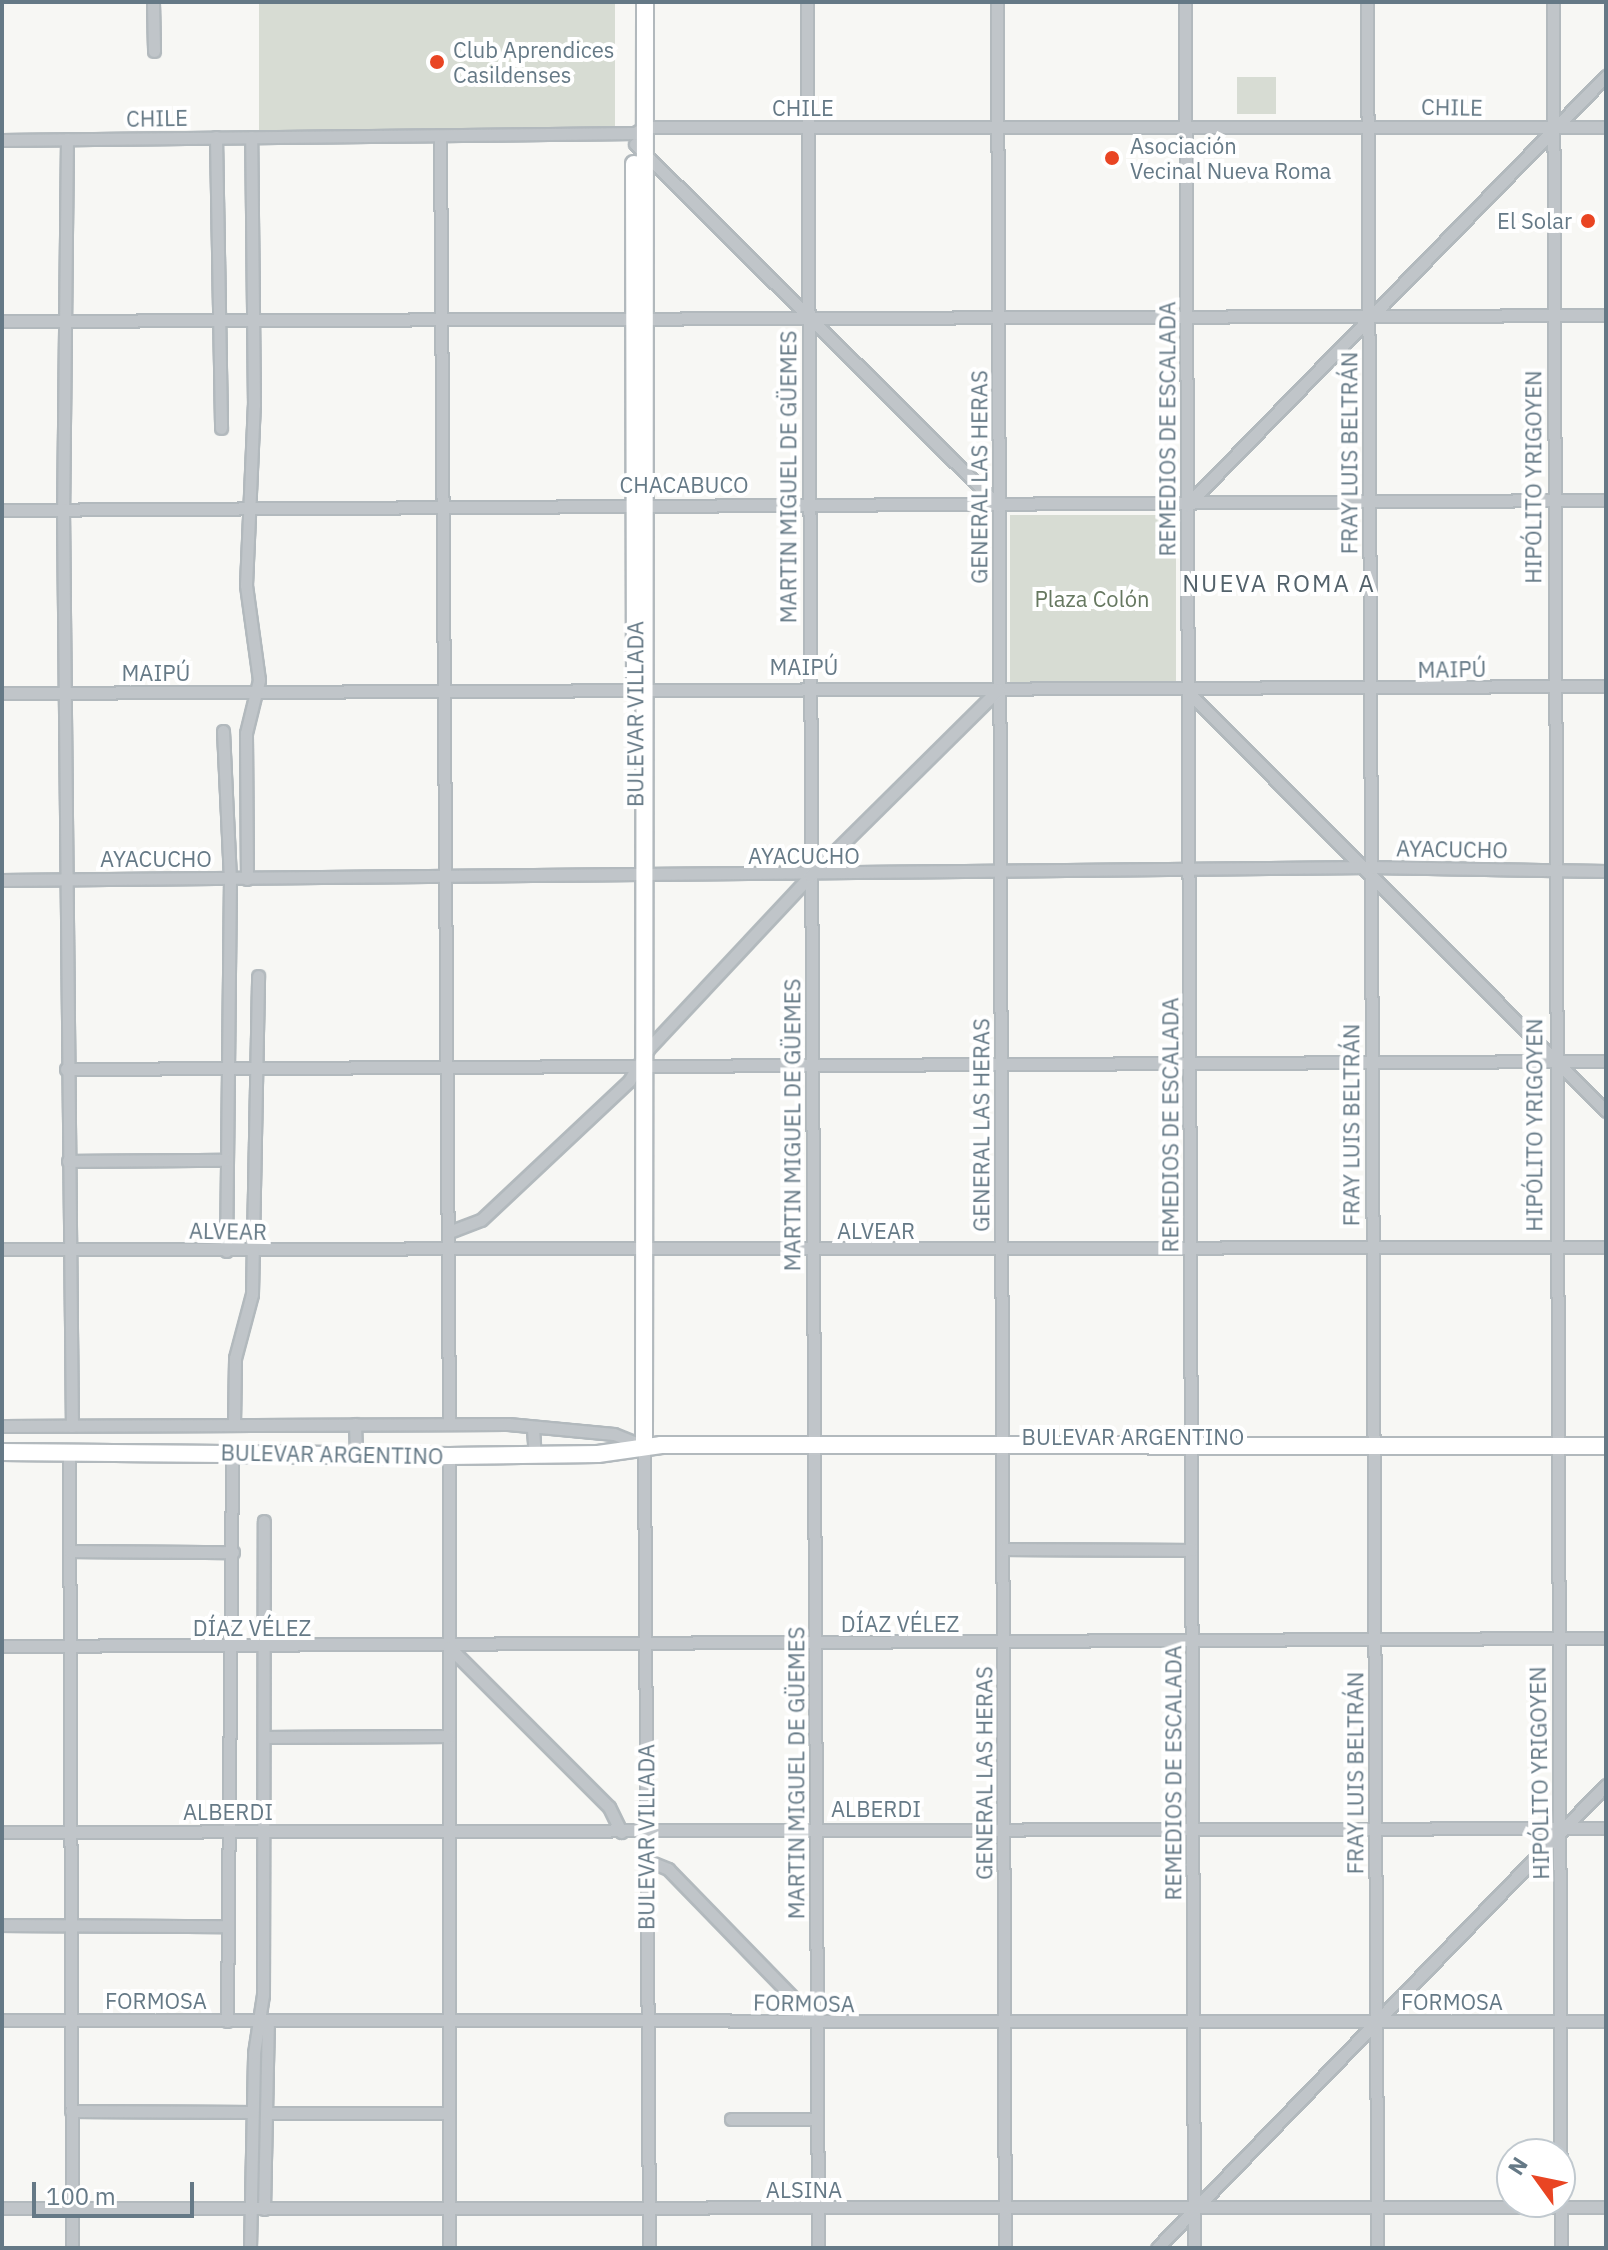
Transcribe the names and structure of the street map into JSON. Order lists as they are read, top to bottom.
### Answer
{
  "streets": {
    "main road": ["BULEVAR VILLADA", "BULEVAR ARGENTINO"],
    "street": [
      "CHILE",
      "REMEDIOS DE ESCALADA",
      "FRAY LUIS BELTRÁN",
      "MARTIN MIGUEL DE GÜEMES",
      "GENERAL LAS HERAS",
      "HIPÓLITO YRIGOYEN",
      "CHACABUCO",
      "MAIPÚ",
      "AYACUCHO",
      "ALVEAR",
      "DÍAZ VÉLEZ",
      "ALBERDI",
      "FORMOSA",
      "ALSINA"
    ]
  },
  "crossings": [
    ["CHILE", "REMEDIOS DE ESCALADA"],
    ["CHILE", "FRAY LUIS BELTRÁN"],
    ["CHILE", "MARTIN MIGUEL DE GÜEMES"],
    ["CHILE", "GENERAL LAS HERAS"],
    ["CHILE", "HIPÓLITO YRIGOYEN"],
    ["CHILE", "BULEVAR VILLADA"],
    ["REMEDIOS DE ESCALADA", "CHACABUCO"],
    ["REMEDIOS DE ESCALADA", "MAIPÚ"],
    ["REMEDIOS DE ESCALADA", "AYACUCHO"],
    ["REMEDIOS DE ESCALADA", "ALVEAR"],
    ["REMEDIOS DE ESCALADA", "BULEVAR ARGENTINO"],
    ["REMEDIOS DE ESCALADA", "DÍAZ VÉLEZ"],
    ["REMEDIOS DE ESCALADA", "ALBERDI"],
    ["REMEDIOS DE ESCALADA", "FORMOSA"],
    ["REMEDIOS DE ESCALADA", "ALSINA"],
    ["FRAY LUIS BELTRÁN", "CHACABUCO"],
    ["FRAY LUIS BELTRÁN", "MAIPÚ"],
    ["FRAY LUIS BELTRÁN", "AYACUCHO"],
    ["FRAY LUIS BELTRÁN", "ALVEAR"],
    ["FRAY LUIS BELTRÁN", "BULEVAR ARGENTINO"],
    ["FRAY LUIS BELTRÁN", "DÍAZ VÉLEZ"],
    ["FRAY LUIS BELTRÁN", "ALBERDI"],
    ["FRAY LUIS BELTRÁN", "FORMOSA"],
    ["FRAY LUIS BELTRÁN", "ALSINA"],
    ["MARTIN MIGUEL DE GÜEMES", "CHACABUCO"],
    ["MARTIN MIGUEL DE GÜEMES", "MAIPÚ"],
    ["MARTIN MIGUEL DE GÜEMES", "AYACUCHO"],
    ["MARTIN MIGUEL DE GÜEMES", "ALVEAR"],
    ["MARTIN MIGUEL DE GÜEMES", "BULEVAR ARGENTINO"],
    ["MARTIN MIGUEL DE GÜEMES", "DÍAZ VÉLEZ"],
    ["MARTIN MIGUEL DE GÜEMES", "ALBERDI"],
    ["MARTIN MIGUEL DE GÜEMES", "FORMOSA"],
    ["MARTIN MIGUEL DE GÜEMES", "ALSINA"],
    ["GENERAL LAS HERAS", "CHACABUCO"],
    ["GENERAL LAS HERAS", "MAIPÚ"],
    ["GENERAL LAS HERAS", "AYACUCHO"],
    ["GENERAL LAS HERAS", "ALVEAR"],
    ["GENERAL LAS HERAS", "BULEVAR ARGENTINO"],
    ["GENERAL LAS HERAS", "DÍAZ VÉLEZ"],
    ["GENERAL LAS HERAS", "ALBERDI"],
    ["GENERAL LAS HERAS", "FORMOSA"],
    ["GENERAL LAS HERAS", "ALSINA"],
    ["HIPÓLITO YRIGOYEN", "CHACABUCO"],
    ["HIPÓLITO YRIGOYEN", "MAIPÚ"],
    ["HIPÓLITO YRIGOYEN", "AYACUCHO"],
    ["HIPÓLITO YRIGOYEN", "ALVEAR"],
    ["HIPÓLITO YRIGOYEN", "BULEVAR ARGENTINO"],
    ["HIPÓLITO YRIGOYEN", "DÍAZ VÉLEZ"],
    ["HIPÓLITO YRIGOYEN", "ALBERDI"],
    ["HIPÓLITO YRIGOYEN", "FORMOSA"],
    ["CHACABUCO", "BULEVAR VILLADA"],
    ["MAIPÚ", "BULEVAR VILLADA"],
    ["BULEVAR VILLADA", "AYACUCHO"],
    ["BULEVAR VILLADA", "ALVEAR"],
    ["BULEVAR VILLADA", "BULEVAR ARGENTINO"],
    ["BULEVAR VILLADA", "DÍAZ VÉLEZ"],
    ["BULEVAR VILLADA", "ALBERDI"],
    ["BULEVAR VILLADA", "FORMOSA"],
    ["BULEVAR VILLADA", "ALSINA"]
  ],
  "districts": ["NUEVA ROMA A"],
  "parks": ["Plaza Colón"],
  "places": ["Club Aprendices Casildenses", "Asociación Vecinal Nueva Roma", "El Solar"],
  "scale_bar": "100 m",
  "north": "top left"
}
